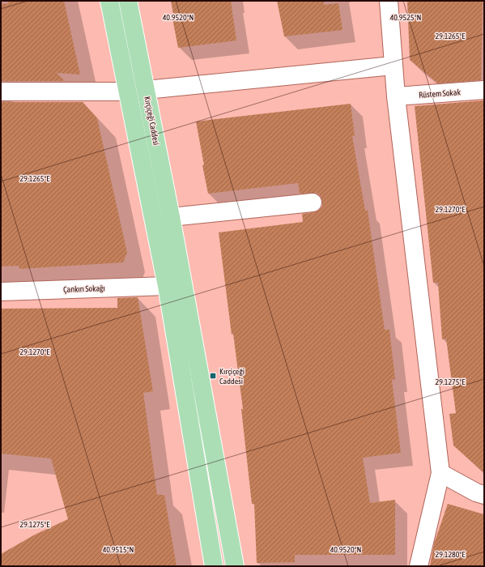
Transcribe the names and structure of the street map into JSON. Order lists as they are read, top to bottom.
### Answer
{
  "streets": {
    "main road": ["Kırçiçeği Caddesi"],
    "street": ["Rüstem Sokak", "Çankırı Sokağı"]
  },
  "places": {
    "transit": ["Kırçiçeği Caddesi"]
  },
  "coordinates": [
    "40.9520°N",
    "40.9525°N",
    "29.1265°E",
    "29.1270°E",
    "29.1275°E",
    "40.9515°N",
    "29.1280°E"
  ]
}
